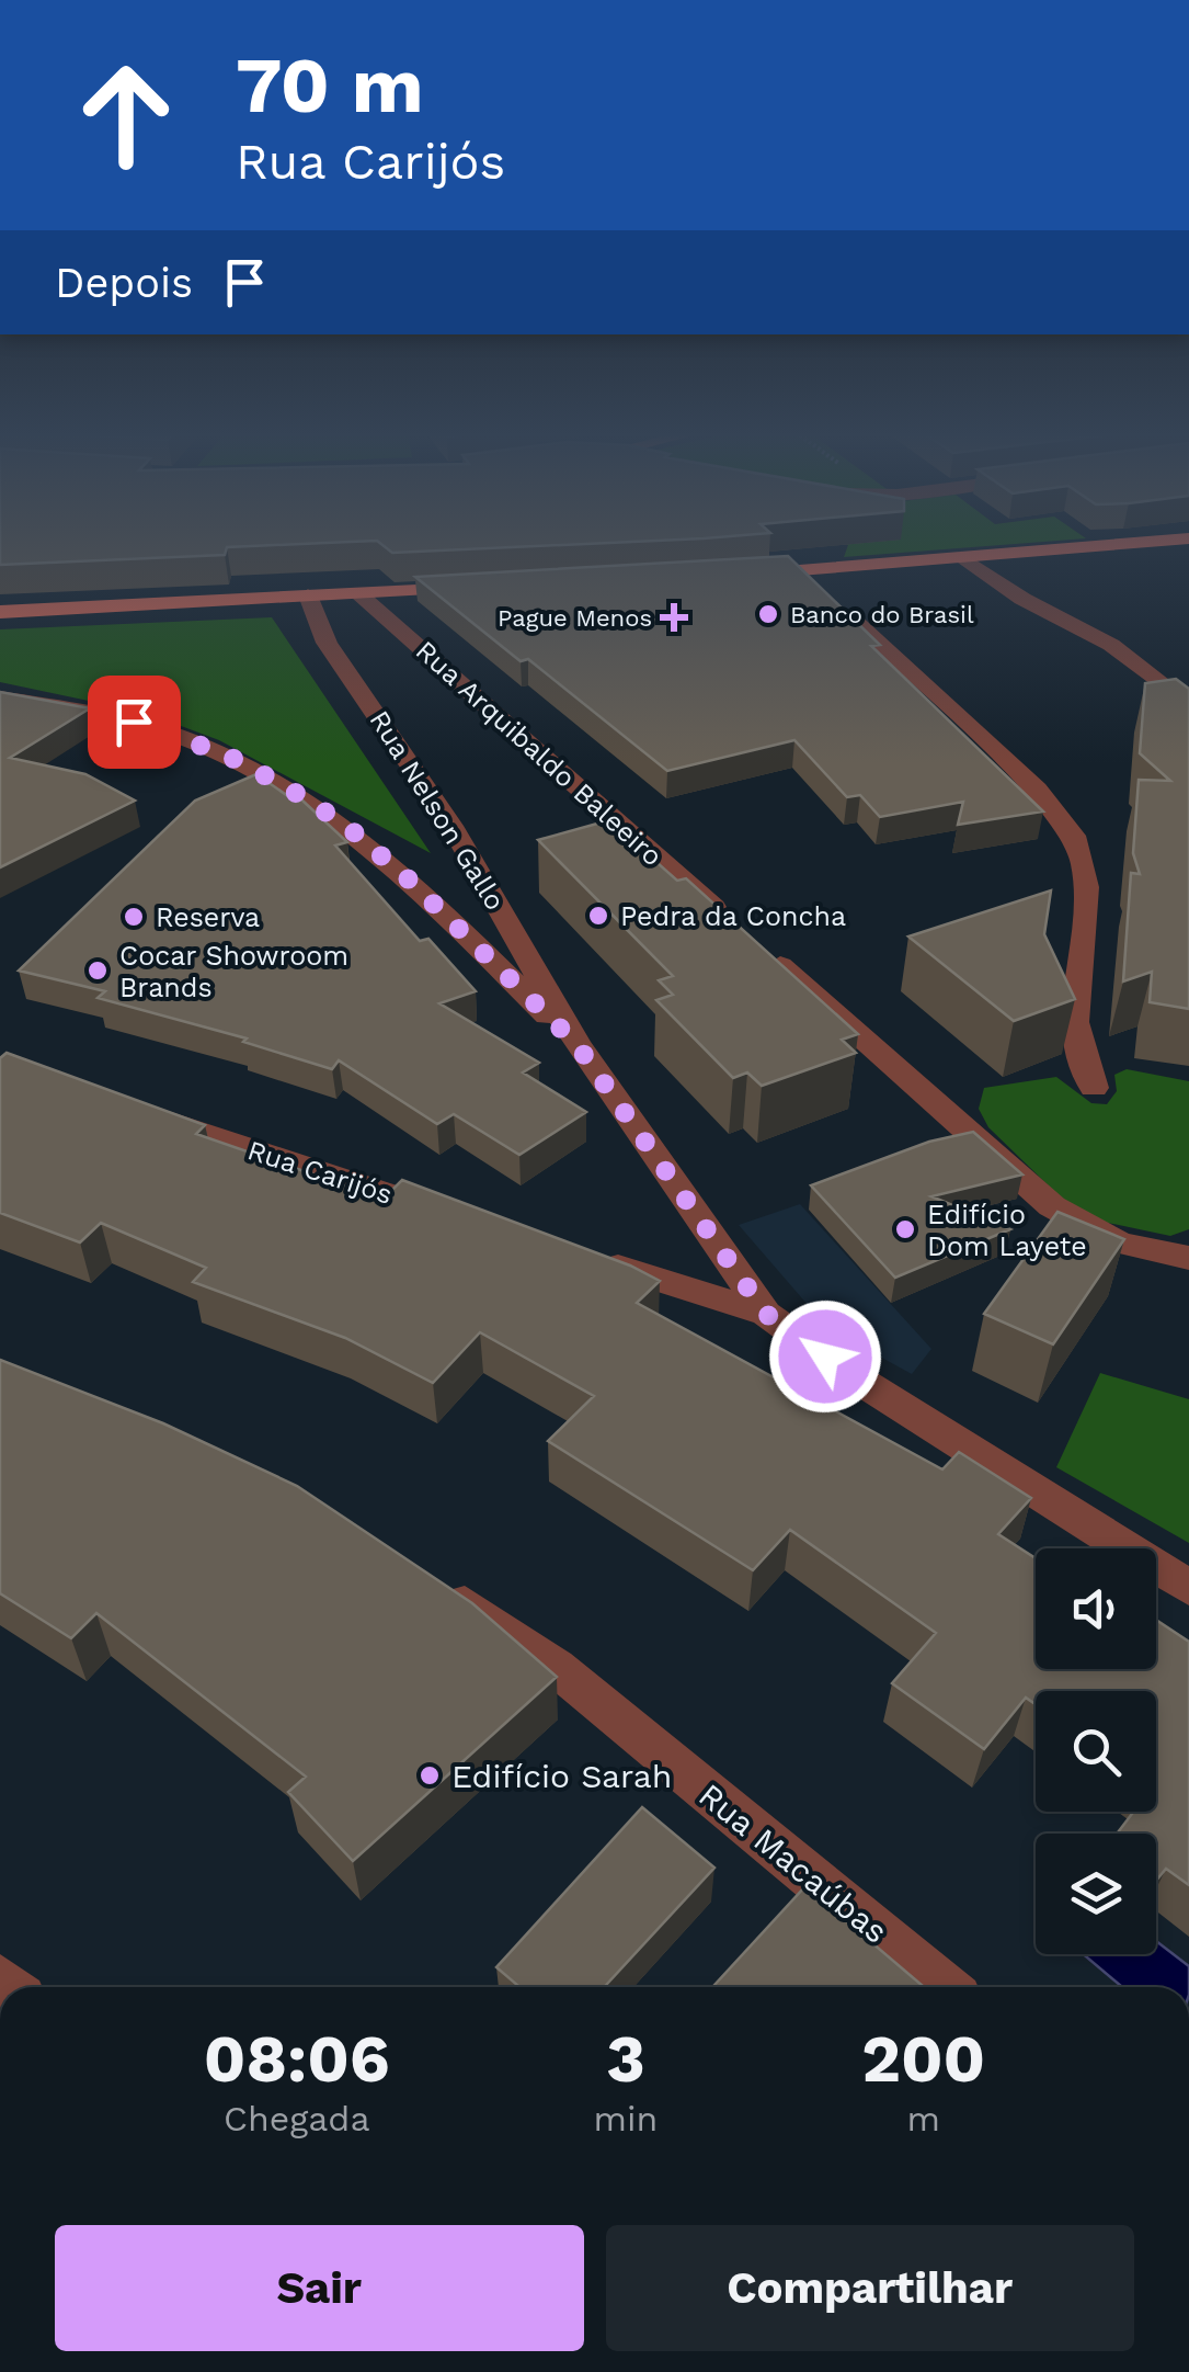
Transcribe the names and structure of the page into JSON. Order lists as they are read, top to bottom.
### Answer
{
  "streets": {
    "street": [
      "Rua Arquibaldo Baleeiro",
      "Rua Nelson Gallo",
      "Rua Carijós",
      "Rua Macaúbas"
    ]
  },
  "places": {
    "other": [
      "Banco do Brasil",
      "Pedra da Concha",
      "Reserva",
      "Cocar Showroom Brands",
      "Edifício Dom Layete",
      "Edifício Sarah"
    ],
    "health": ["Pague Menos"]
  },
  "page": {
    "turn": ["70 m", "Rua Carijós"],
    "then": "Depois",
    "eta": [
      "08:06",
      "Chegada",
      "3",
      "min",
      "200",
      "m"
    ],
    "buttons": ["Sair", "Compartilhar"]
  }
}
